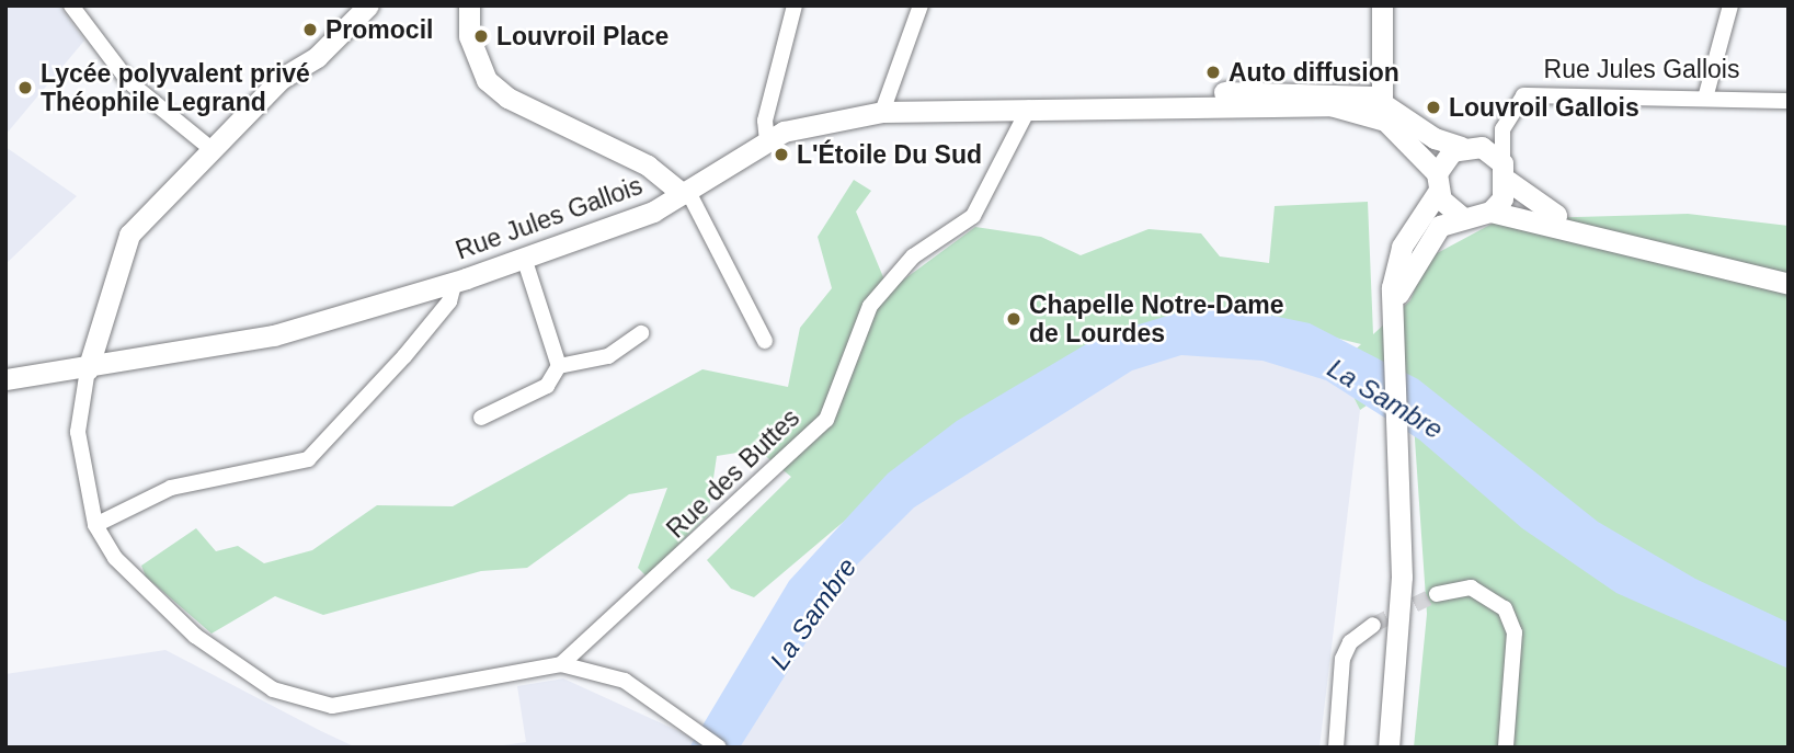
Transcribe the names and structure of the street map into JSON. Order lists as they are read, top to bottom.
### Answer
{
  "streets": {
    "street": ["Rue Jules Gallois", "Rue des Buttes"]
  },
  "crossings": [
    ["Rue Jules Gallois", "Rue des Buttes"]
  ],
  "water": ["La Sambre"],
  "places": [
    "Promocil",
    "Louvroil Place",
    "Auto diffusion",
    "Lycée polyvalent privé Théophile Legrand",
    "Louvroil Gallois",
    "L'Étoile Du Sud",
    "Chapelle Notre-Dame de Lourdes"
  ]
}
